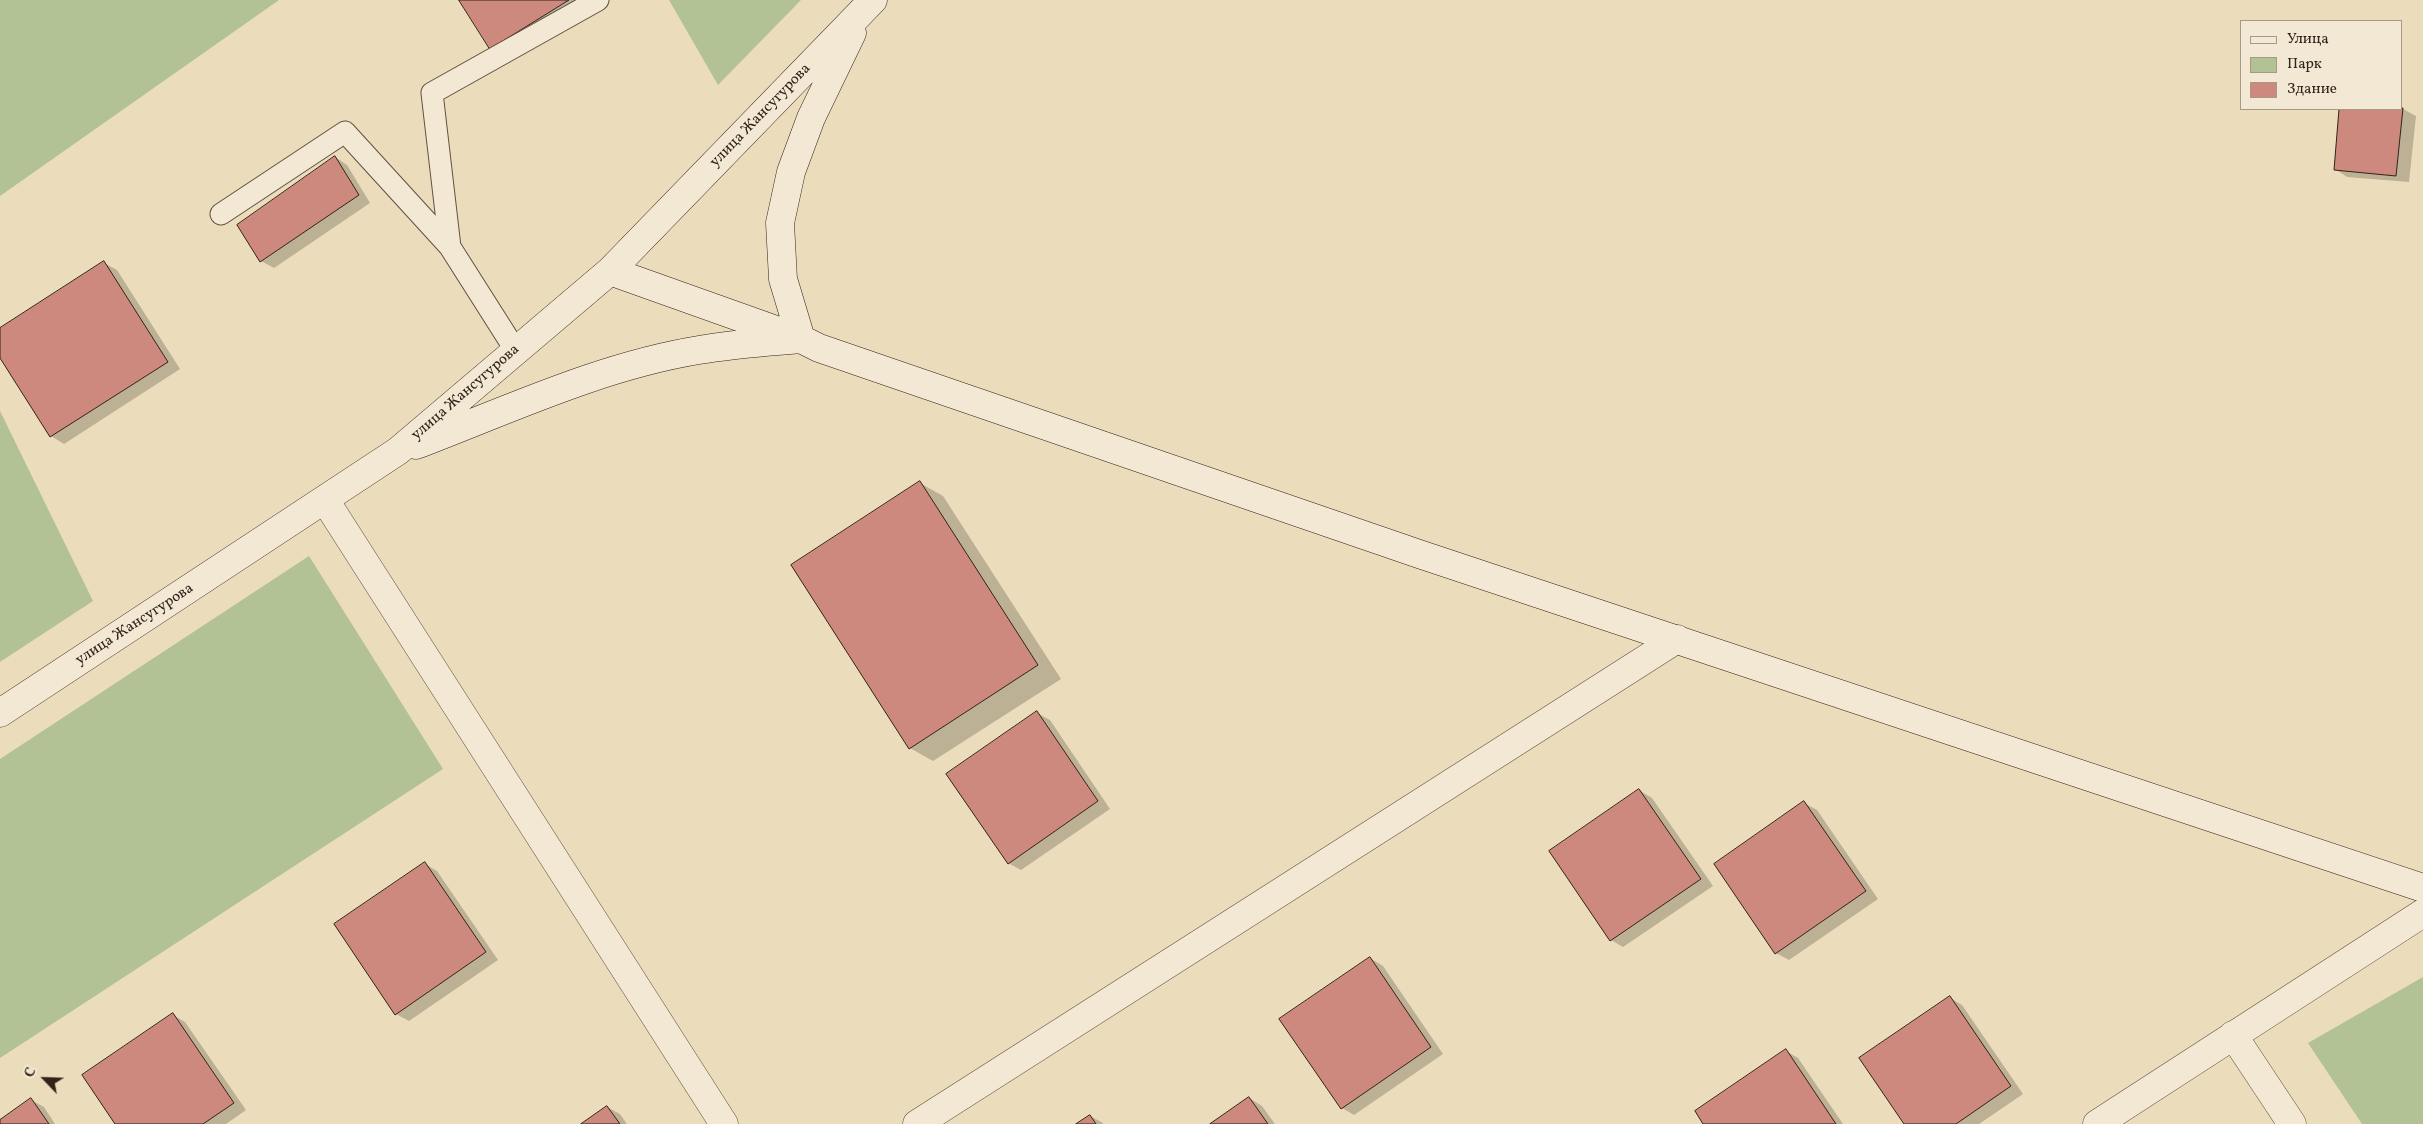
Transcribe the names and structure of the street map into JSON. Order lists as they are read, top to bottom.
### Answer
{
  "streets": {
    "main road": ["улица Жансугурова"]
  },
  "legend": ["Улица", "Парк", "Здание"],
  "north": "top left"
}
